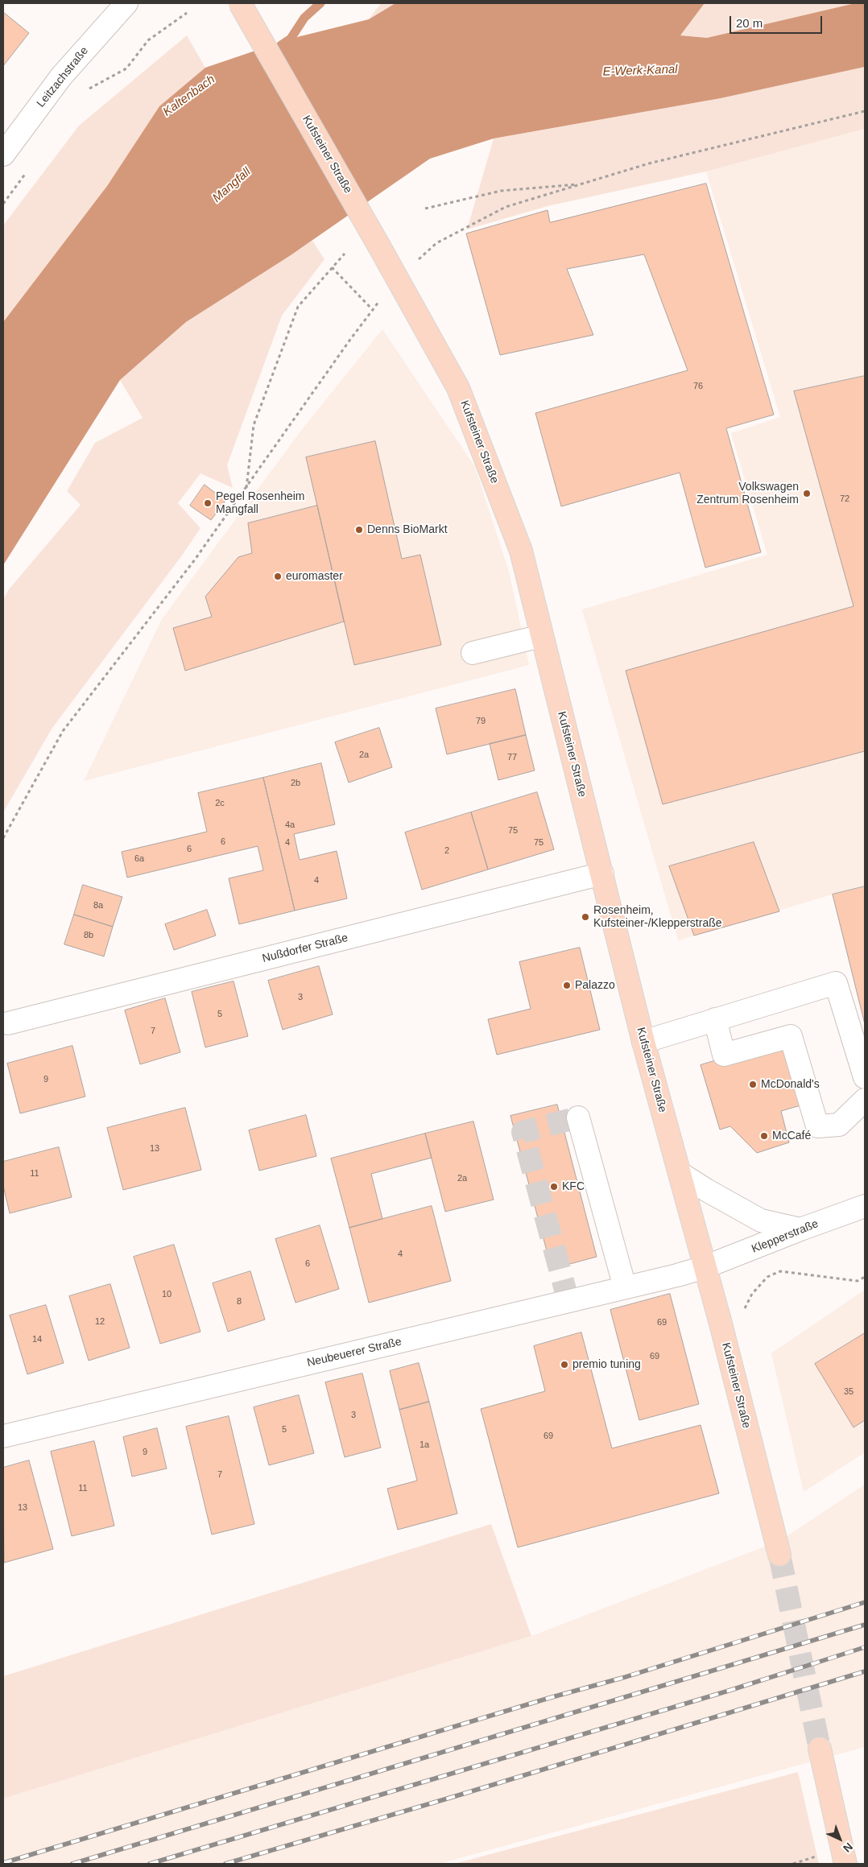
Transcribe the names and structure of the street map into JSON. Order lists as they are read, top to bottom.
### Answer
{
  "streets": {
    "main road": ["Kufsteiner Straße"],
    "street": [
      "Leitzachstraße",
      "Nußdorfer Straße",
      "Klepperstraße",
      "Neubeuerer Straße"
    ]
  },
  "crossings": [
    ["Kufsteiner Straße", "Nußdorfer Straße"],
    ["Kufsteiner Straße", "Klepperstraße"],
    ["Kufsteiner Straße", "Neubeuerer Straße"],
    ["Klepperstraße", "Neubeuerer Straße"]
  ],
  "water": ["E-Werk-Kanal", "Kaltenbach", "Mangfall"],
  "places": [
    "Volkswagen Zentrum Rosenheim",
    "Pegel Rosenheim Mangfall",
    "Denns BioMarkt",
    "euromaster",
    "Rosenheim, Kufsteiner-/Klepperstraße",
    "Palazzo",
    "McDonald's",
    "McCafé",
    "KFC",
    "premio tuning"
  ],
  "house_numbers": [
    "76",
    "72",
    "79",
    "2a",
    "77",
    "2b",
    "2c",
    "4a",
    "75",
    "6",
    "4",
    "75",
    "6",
    "2",
    "6a",
    "4",
    "8a",
    "8b",
    "3",
    "5",
    "7",
    "9",
    "13",
    "11",
    "2a",
    "4",
    "6",
    "10",
    "8",
    "12",
    "69",
    "14",
    "69",
    "35",
    "3",
    "5",
    "69",
    "1a",
    "9",
    "7",
    "11",
    "13"
  ],
  "scale_bar": "20 m",
  "north": "bottom right"
}
